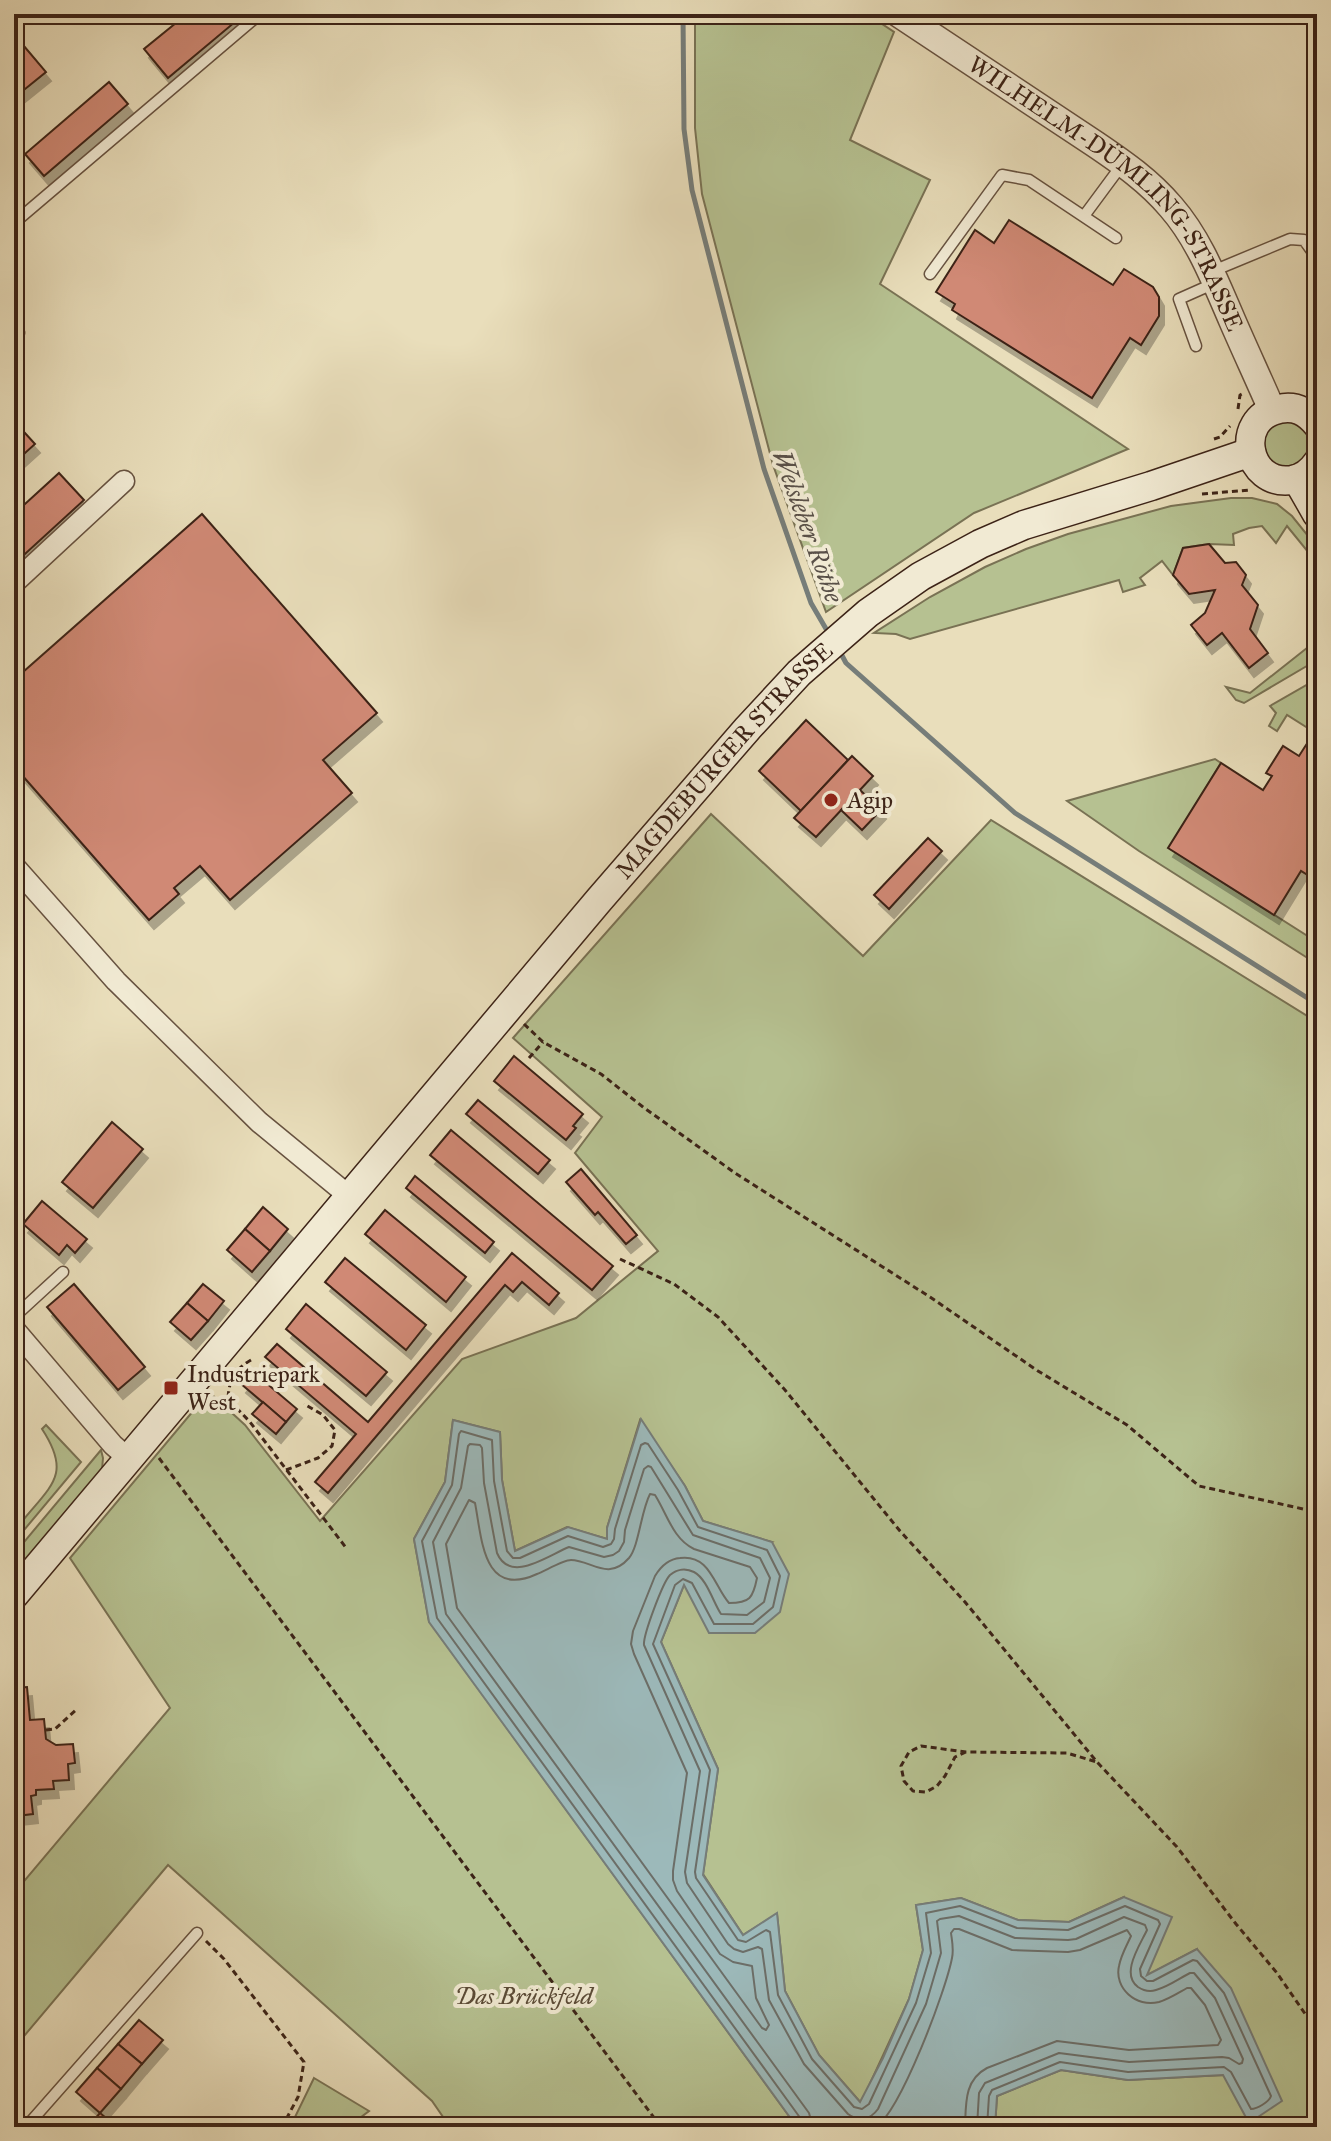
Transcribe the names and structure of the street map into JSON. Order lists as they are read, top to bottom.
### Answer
{
  "streets": {
    "main road": ["MAGDEBURGER STRASSE"],
    "street": ["WILHELM-DÜMLING-STRASSE"]
  },
  "water": ["Welsleber Röthe"],
  "parks": ["Das Brückfeld"],
  "places": {
    "other": ["Agip"],
    "transit": ["Industriepark West"]
  }
}
